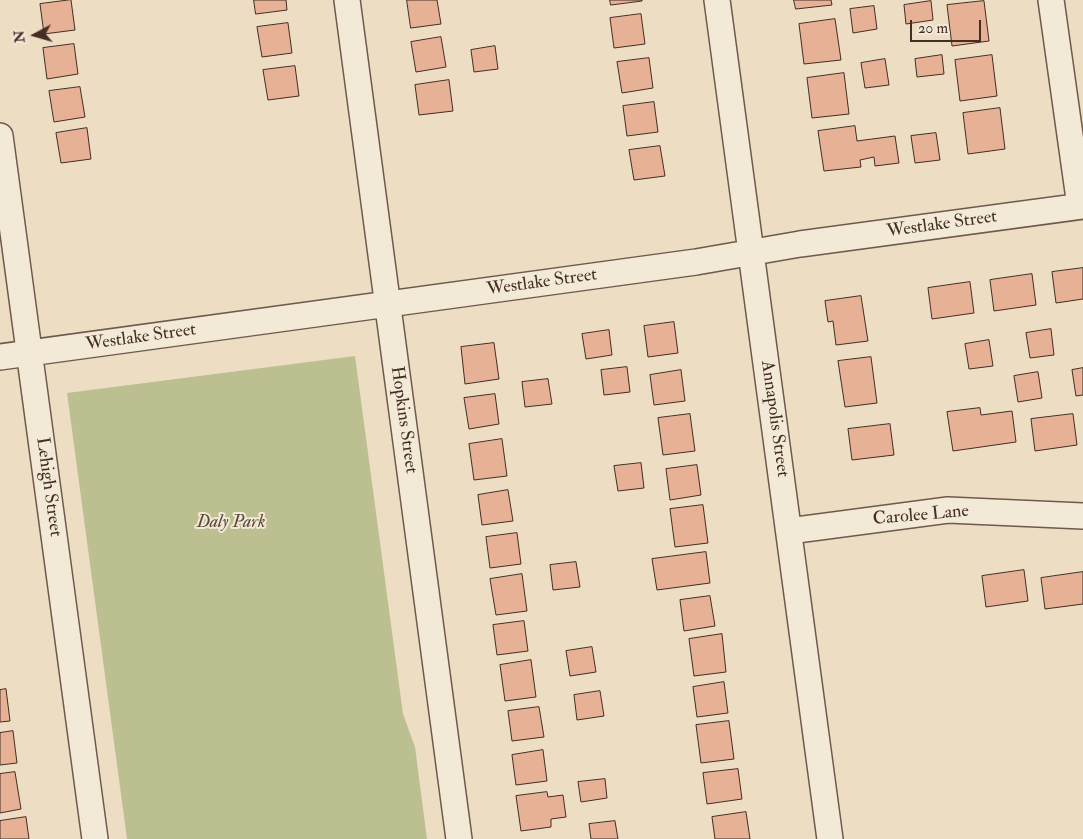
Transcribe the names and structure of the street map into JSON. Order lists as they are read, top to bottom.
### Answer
{
  "streets": {
    "street": [
      "Westlake Street",
      "Annapolis Street",
      "Hopkins Street",
      "Lehigh Street",
      "Carolee Lane"
    ]
  },
  "crossings": [
    ["Westlake Street", "Annapolis Street"],
    ["Westlake Street", "Hopkins Street"],
    ["Westlake Street", "Lehigh Street"],
    ["Annapolis Street", "Carolee Lane"]
  ],
  "parks": ["Daly Park"],
  "scale_bar": "20 m",
  "north": "left"
}
